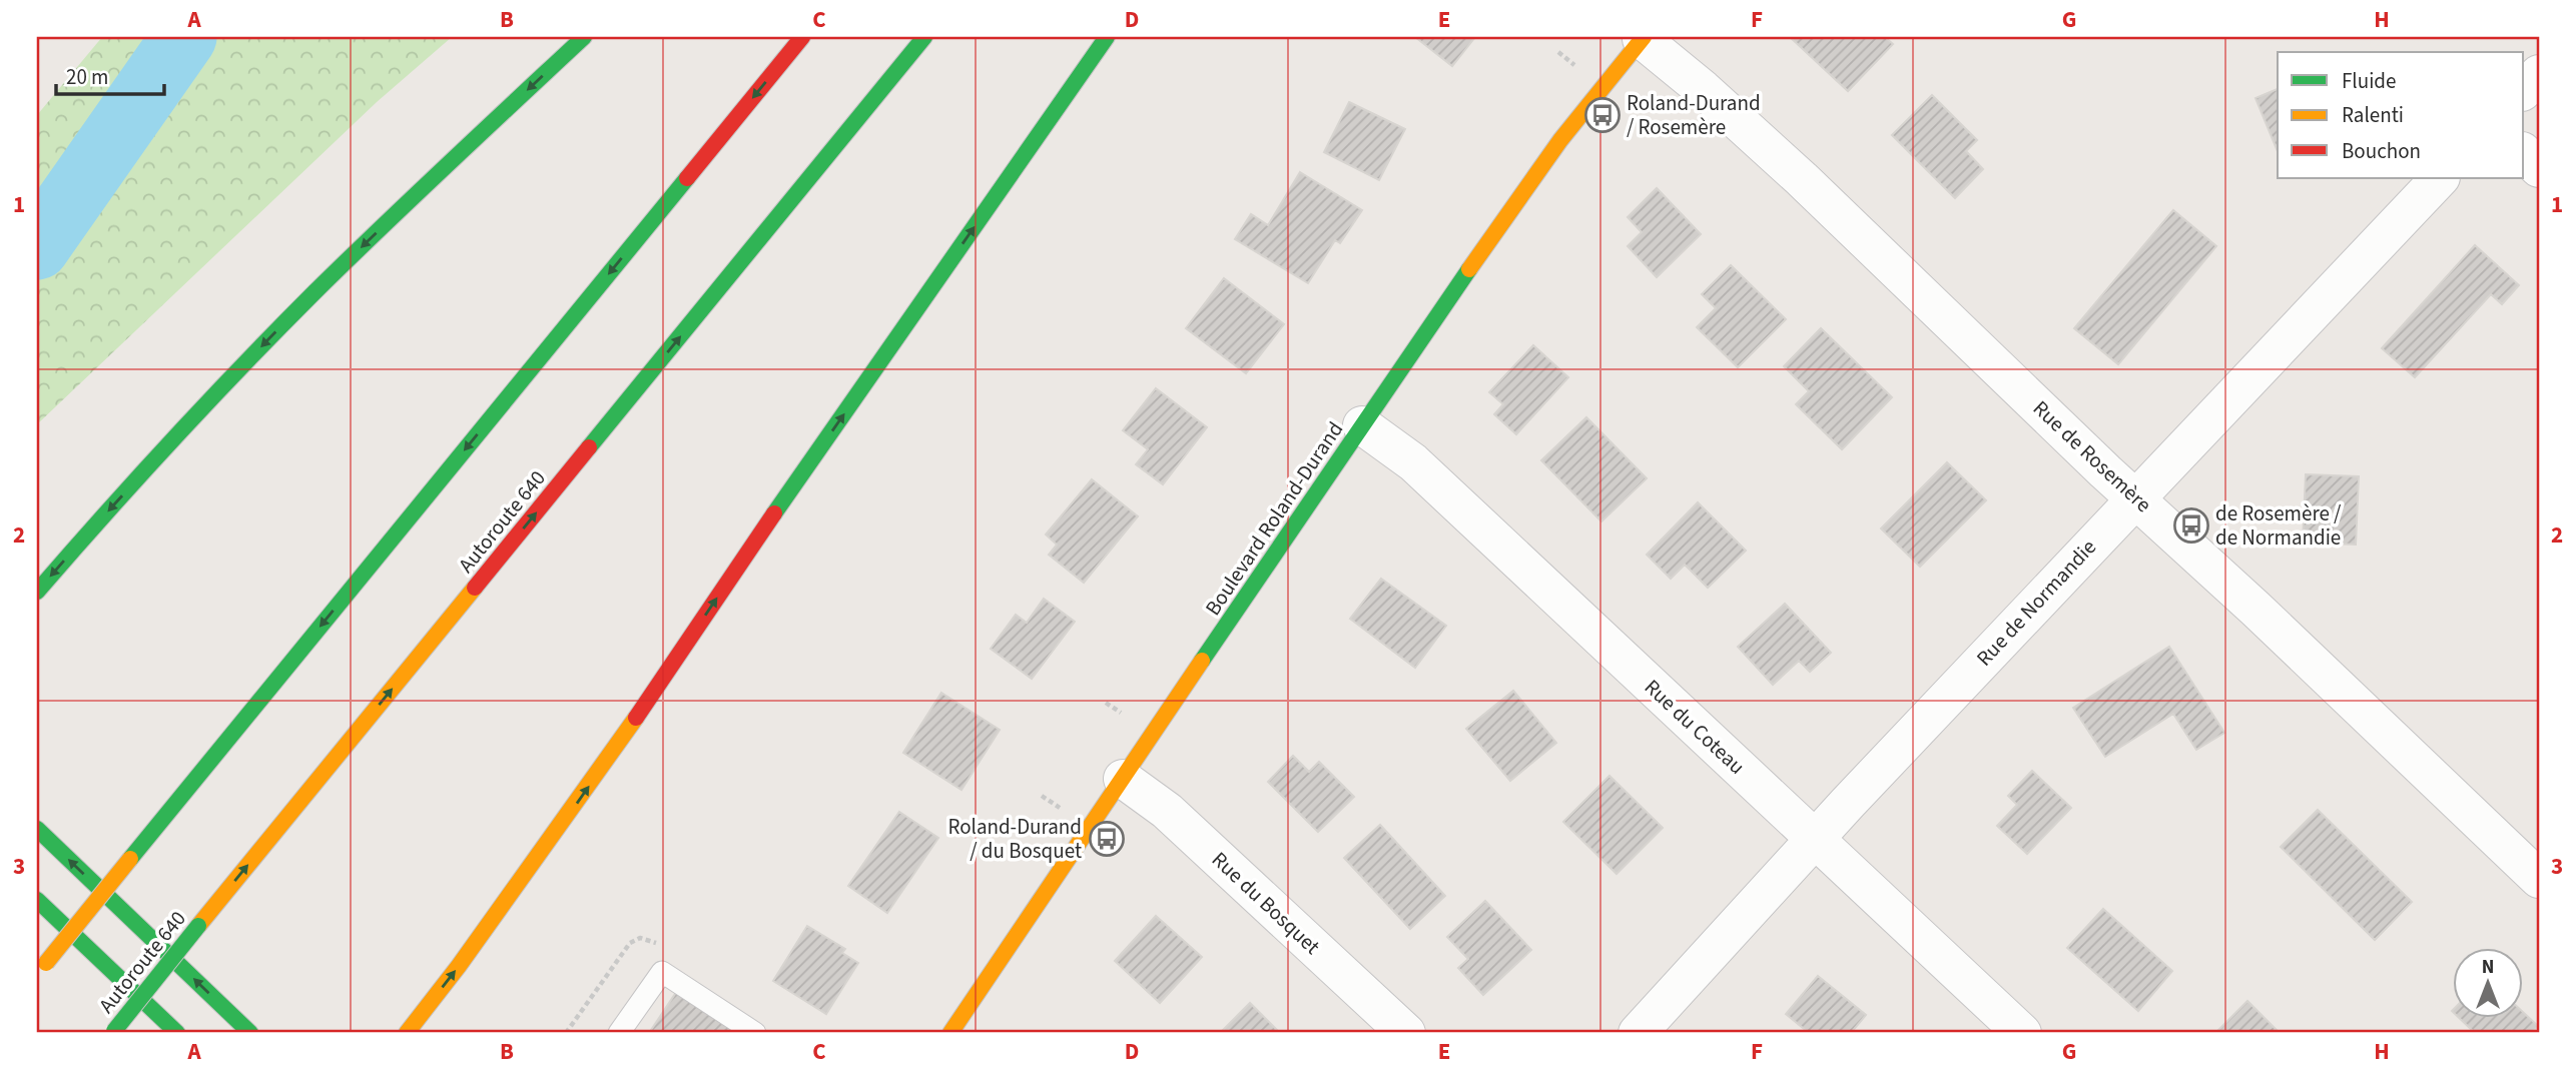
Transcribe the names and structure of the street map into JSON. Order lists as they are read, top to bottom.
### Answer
{
  "streets": {
    "main road": ["Boulevard Roland-Durand", "Autoroute 640"],
    "street": [
      "Rue de Rosemère",
      "Rue de Normandie",
      "Rue du Coteau",
      "Rue du Bosquet"
    ]
  },
  "crossings": [
    ["Rue de Rosemère", "Boulevard Roland-Durand"],
    ["Rue de Rosemère", "Rue de Normandie"],
    ["Boulevard Roland-Durand", "Rue du Coteau"],
    ["Boulevard Roland-Durand", "Rue du Bosquet"],
    ["Rue de Normandie", "Rue du Coteau"]
  ],
  "places": {
    "bus stop": ["Roland-Durand / Rosemère", "de Rosemère / de Normandie", "Roland-Durand / du Bosquet"]
  },
  "legend": ["Fluide", "Ralenti", "Bouchon"],
  "scale_bar": "20 m",
  "north": "top",
  "grid": {
    "columns": [
      "A",
      "B",
      "C",
      "D",
      "E",
      "F",
      "G",
      "H"
    ],
    "rows": ["1", "2", "3"]
  }
}
